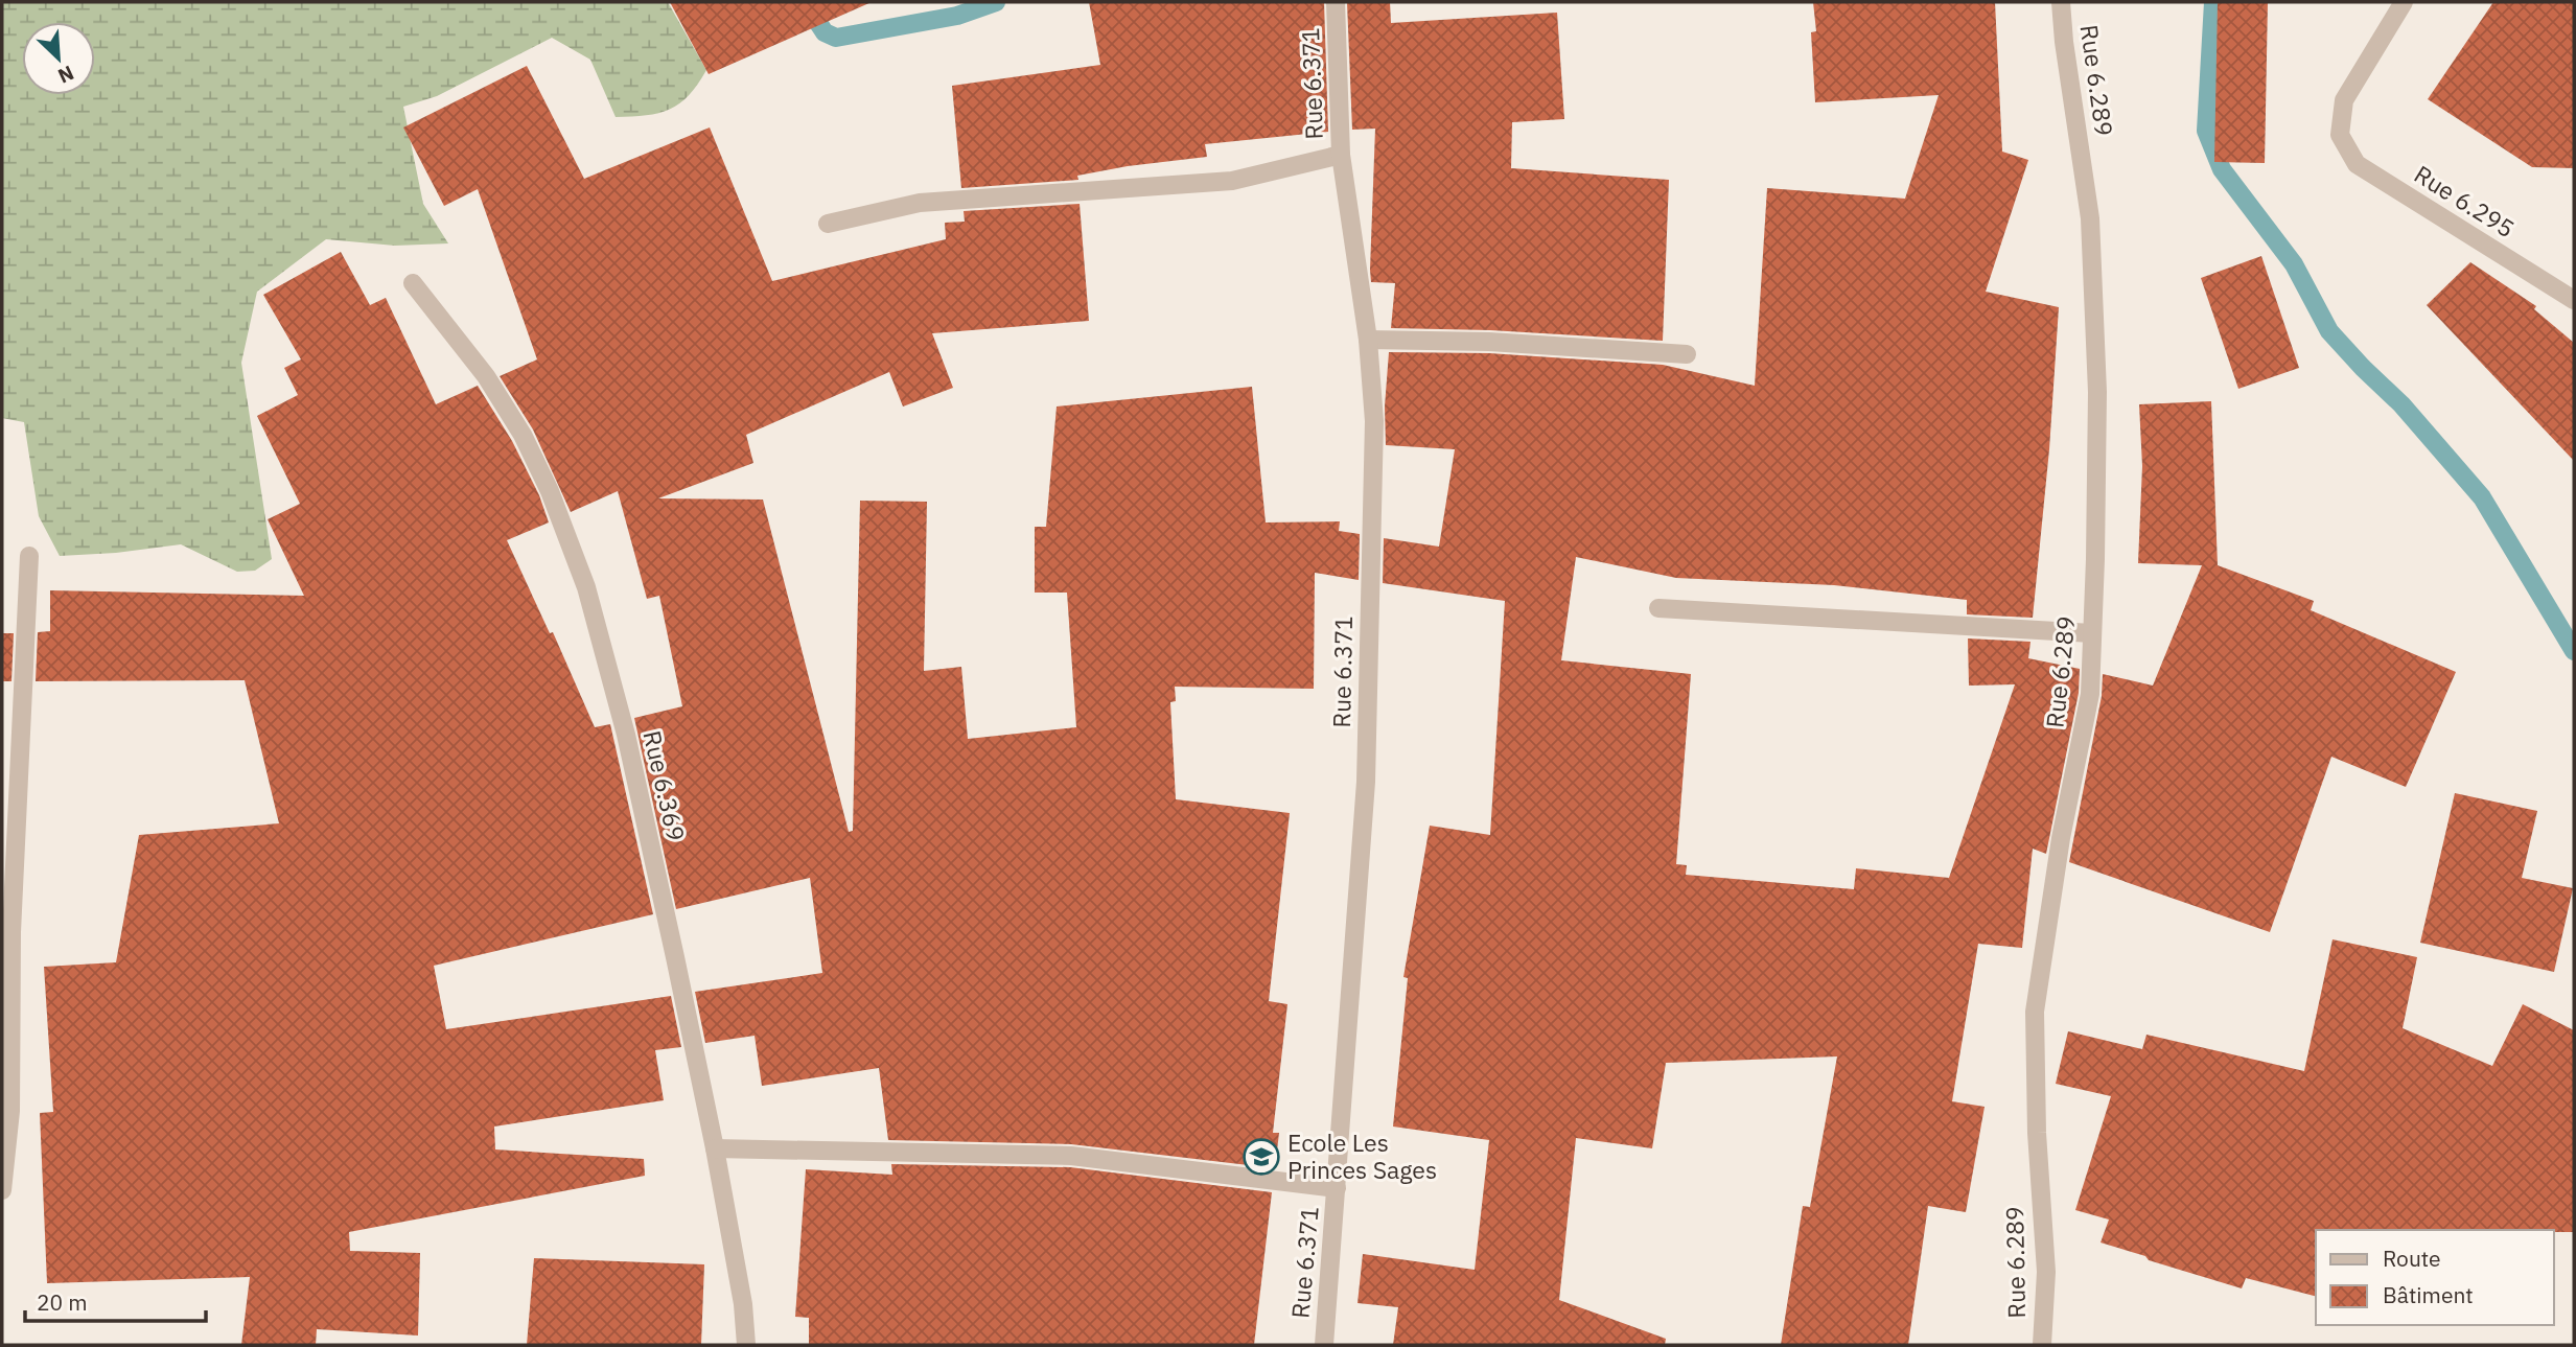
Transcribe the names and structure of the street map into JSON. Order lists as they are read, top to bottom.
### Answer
{
  "streets": {
    "street": [
      "Rue 6.289",
      "Rue 6.371",
      "Rue 6.295",
      "Rue 6.369"
    ]
  },
  "places": {
    "school or university": ["Ecole Les Princes Sages"]
  },
  "legend": ["Route", "Bâtiment"],
  "scale_bar": "20 m",
  "north": "bottom right"
}
